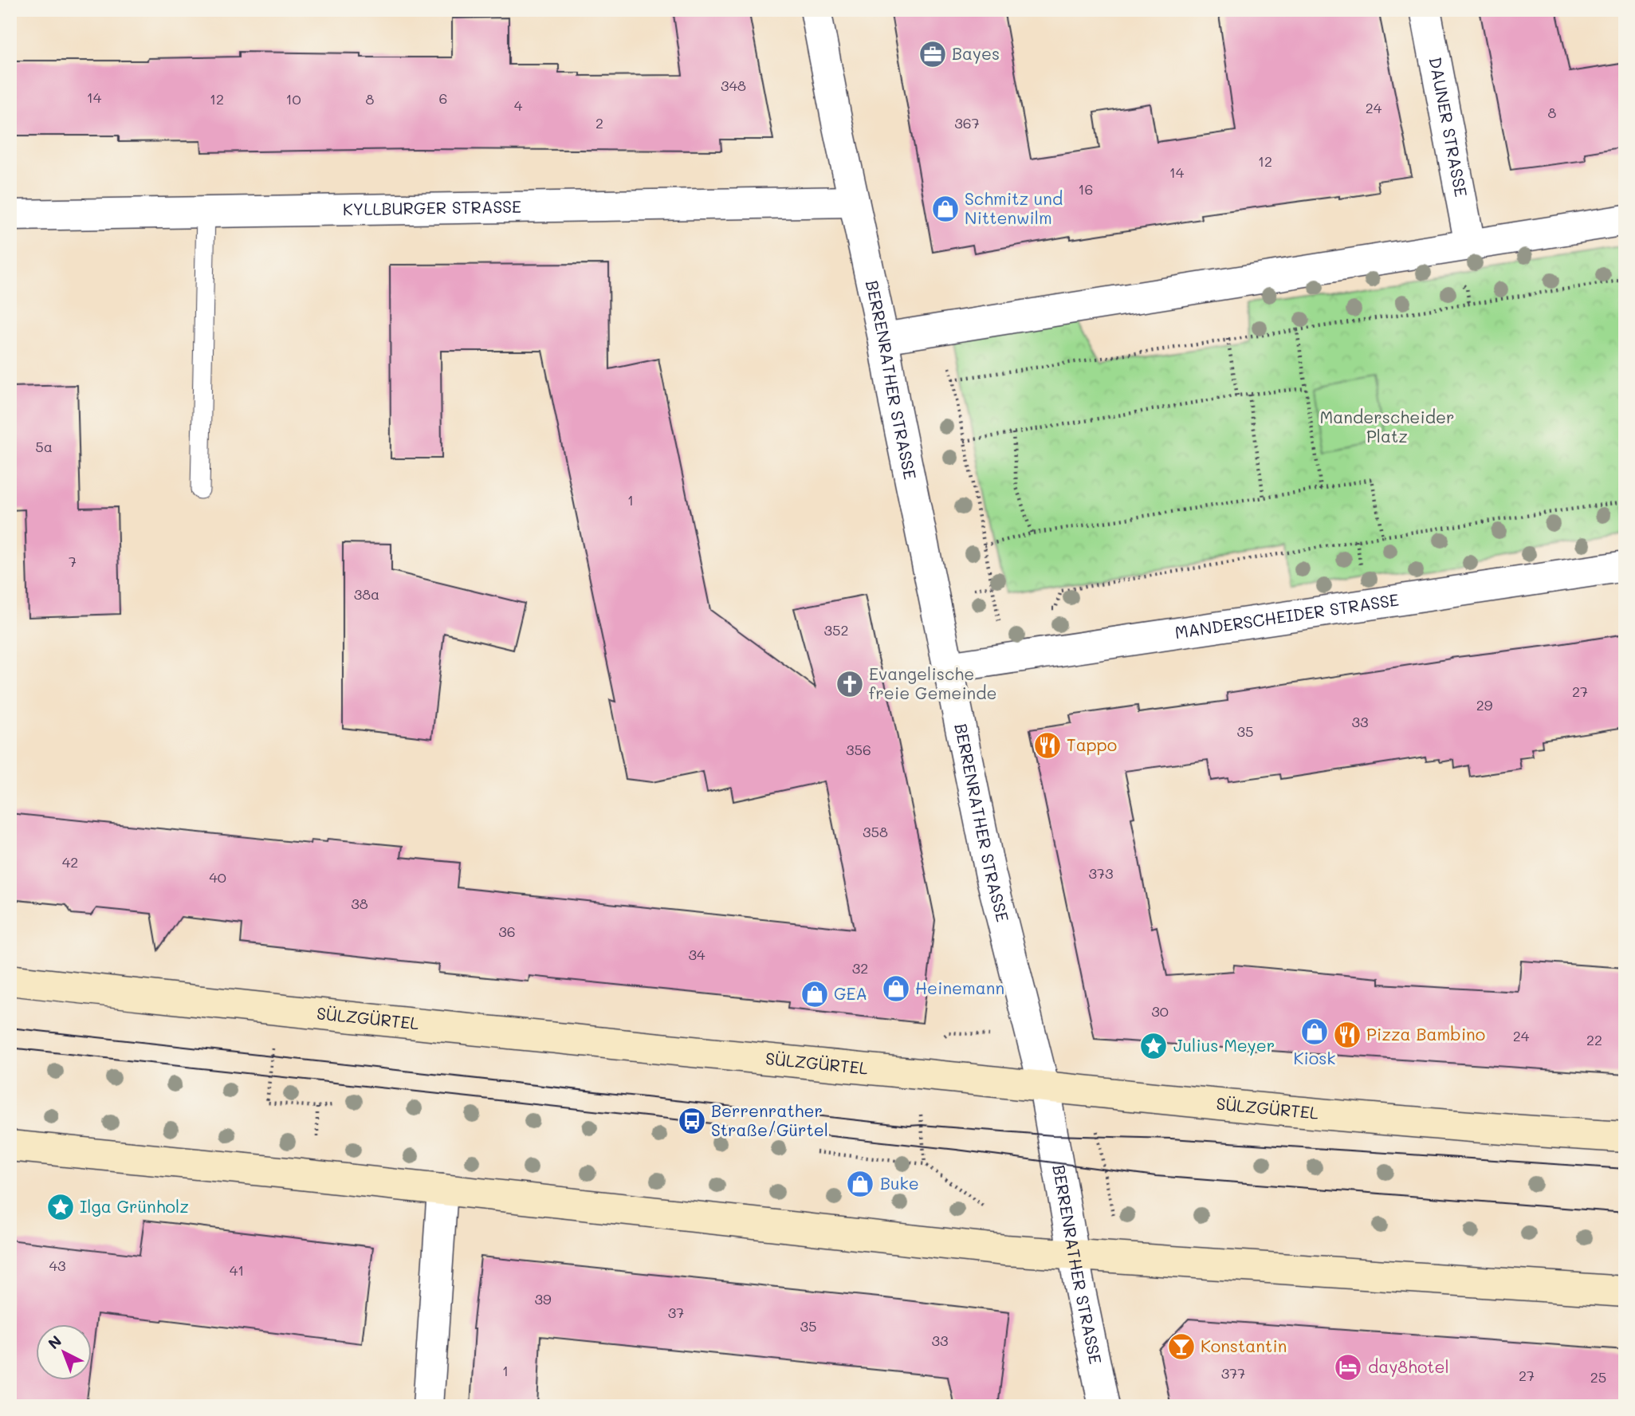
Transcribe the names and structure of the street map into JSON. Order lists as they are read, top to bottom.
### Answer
{
  "streets": {
    "main road": ["SÜLZGÜRTEL"],
    "street": [
      "DAUNER STRASSE",
      "KYLLBURGER STRASSE",
      "BERRENRATHER STRASSE",
      "MANDERSCHEIDER STRASSE"
    ]
  },
  "crossings": [
    ["KYLLBURGER STRASSE", "BERRENRATHER STRASSE"],
    ["BERRENRATHER STRASSE", "MANDERSCHEIDER STRASSE"],
    ["BERRENRATHER STRASSE", "SÜLZGÜRTEL"]
  ],
  "parks": ["Manderscheider Platz"],
  "places": {
    "office": ["Bayes"],
    "shop": [
      "Schmitz und Nittenwilm",
      "Heinemann",
      "GEA",
      "Kiosk",
      "Buke"
    ],
    "church": ["Evangelische freie Gemeinde"],
    "restaurant": ["Tappo", "Pizza Bambino"],
    "place": ["Julius Meyer", "Ilga Grünholz"],
    "bus stop": ["Berrenrather Straße/Gürtel"],
    "bar": ["Konstantin"],
    "hotel": ["day8hotel"]
  },
  "house_numbers": [
    "348",
    "14",
    "6",
    "12",
    "10",
    "8",
    "4",
    "24",
    "8",
    "2",
    "367",
    "12",
    "14",
    "16",
    "5a",
    "1",
    "7",
    "38a",
    "352",
    "27",
    "29",
    "33",
    "35",
    "356",
    "358",
    "42",
    "373",
    "40",
    "38",
    "36",
    "34",
    "32",
    "30",
    "24",
    "22",
    "43",
    "41",
    "39",
    "37",
    "35",
    "33",
    "1",
    "377",
    "27",
    "25"
  ],
  "north": "top left"
}
